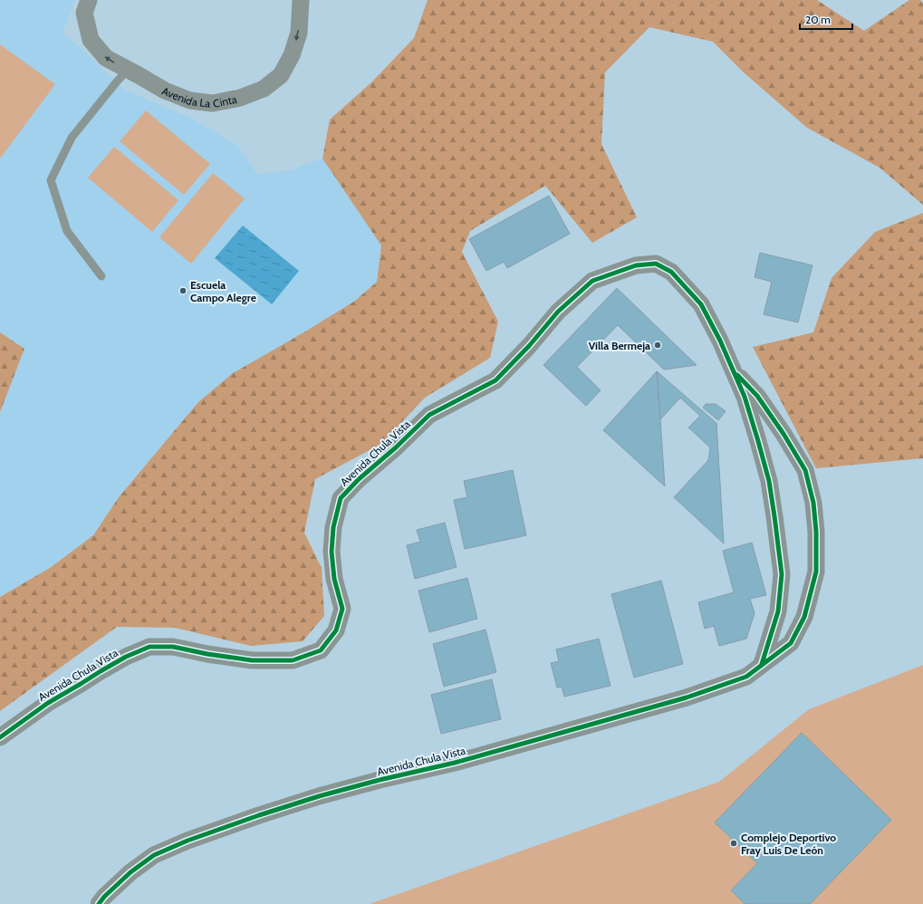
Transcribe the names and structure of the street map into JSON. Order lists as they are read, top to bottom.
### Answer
{
  "streets": {
    "street": ["Avenida La Cinta", "Avenida Chula Vista"]
  },
  "places": ["Escuela Campo Alegre", "Villa Bermeja", "Complejo Deportivo Fray Luis De León"],
  "scale_bar": "20 m"
}
